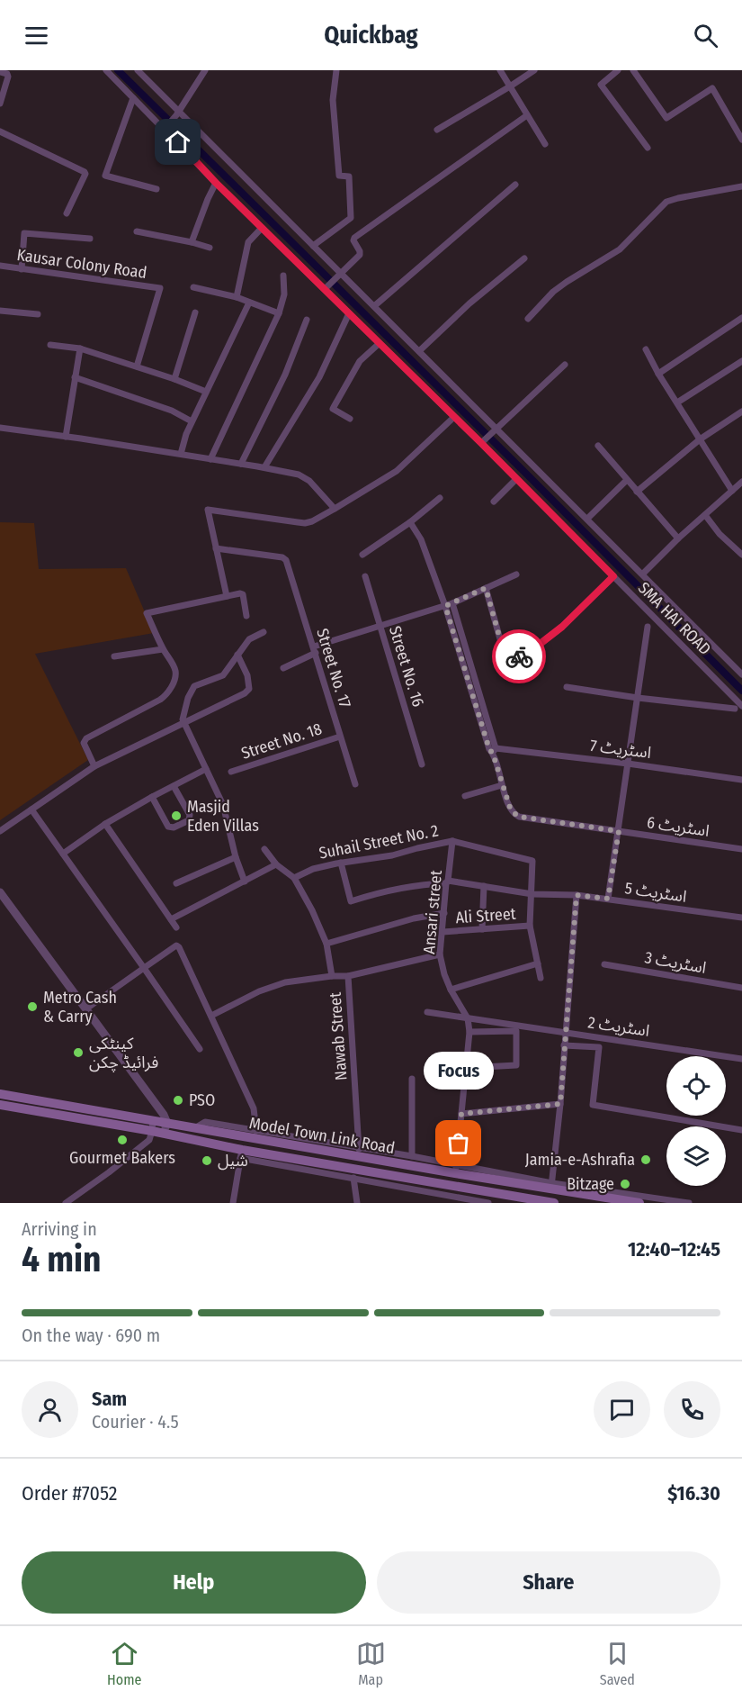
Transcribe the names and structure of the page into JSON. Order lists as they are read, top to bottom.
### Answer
{
  "streets": {
    "main road": ["Model Town Link Road"],
    "street": [
      "Kausar Colony Road",
      "SMA HAI ROAD",
      "Street No. 16",
      "Street No. 17",
      "Street No. 18",
      "اسٹریٹ 7",
      "اسٹریٹ 6",
      "Suhail Street No. 2",
      "اسٹریٹ 5",
      "Ansari street",
      "Ali Street",
      "اسٹریٹ 3",
      "اسٹریٹ 2",
      "Nawab Street"
    ]
  },
  "crossings": [
    ["Street No. 17", "Street No. 18"],
    ["Suhail Street No. 2", "اسٹریٹ 5"],
    ["Suhail Street No. 2", "Ansari street"],
    ["اسٹریٹ 5", "Ansari street"],
    ["Ansari street", "Ali Street"],
    ["Ansari street", "اسٹریٹ 2"],
    ["Ansari street", "Nawab Street"],
    ["Ansari street", "Model Town Link Road"],
    ["Nawab Street", "Model Town Link Road"]
  ],
  "places": [
    "Masjid Eden Villas",
    "Metro Cash & Carry",
    "کینٹکی فرائیڈ چکن",
    "PSO",
    "Gourmet Bakers",
    "Focus",
    "Jamia-e-Ashrafia",
    "شیل",
    "Bitzage"
  ],
  "page": {
    "header": "Quickbag",
    "bubble": "Focus",
    "heading": ["4 min", "Arriving in", "12:40–12:45"],
    "panel": [
      "Sam",
      "Courier · 4.5",
      "Order #7052",
      "$16.30"
    ],
    "bar": "On the way · 690 m",
    "buttons": ["Help", "Share"],
    "tabs": ["Home", "Map", "Saved"]
  }
}
